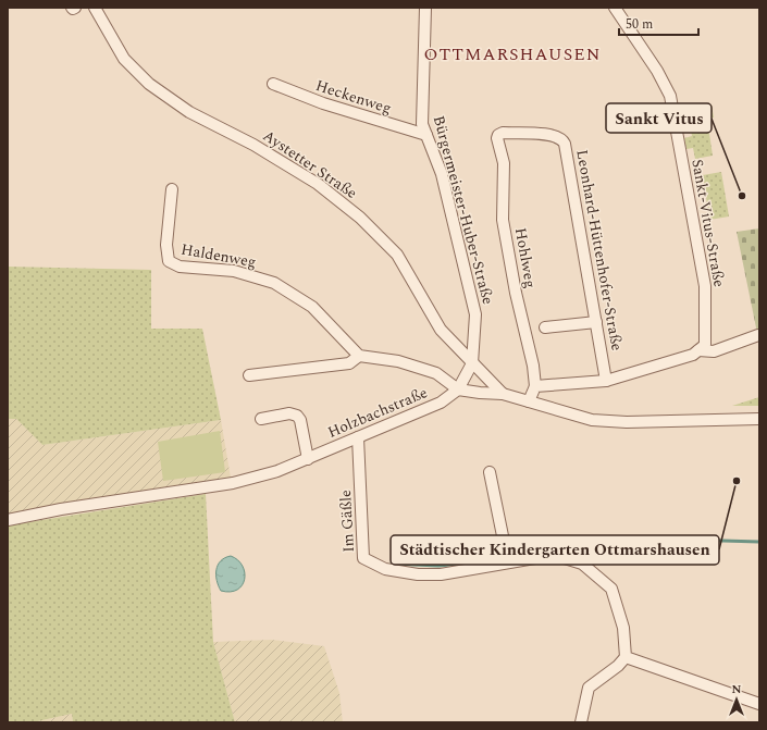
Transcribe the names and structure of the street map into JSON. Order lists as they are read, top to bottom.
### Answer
{
  "streets": {
    "street": [
      "Heckenweg",
      "Aystetter Straße",
      "Bürgermeister-Huber-Straße",
      "Sankt-Vitus-Straße",
      "Leonhard-Hüttenhofer-Straße",
      "Haldenweg",
      "Hohlweg",
      "Holzbachstraße",
      "Im Gäßle"
    ]
  },
  "crossings": [
    ["Heckenweg", "Bürgermeister-Huber-Straße"],
    ["Aystetter Straße", "Bürgermeister-Huber-Straße"],
    ["Bürgermeister-Huber-Straße", "Holzbachstraße"],
    ["Leonhard-Hüttenhofer-Straße", "Hohlweg"],
    ["Holzbachstraße", "Im Gäßle"]
  ],
  "districts": ["OTTMARSHAUSEN"],
  "places": ["Sankt Vitus", "Städtischer Kindergarten Ottmarshausen"],
  "scale_bar": "50 m",
  "north": "top"
}
